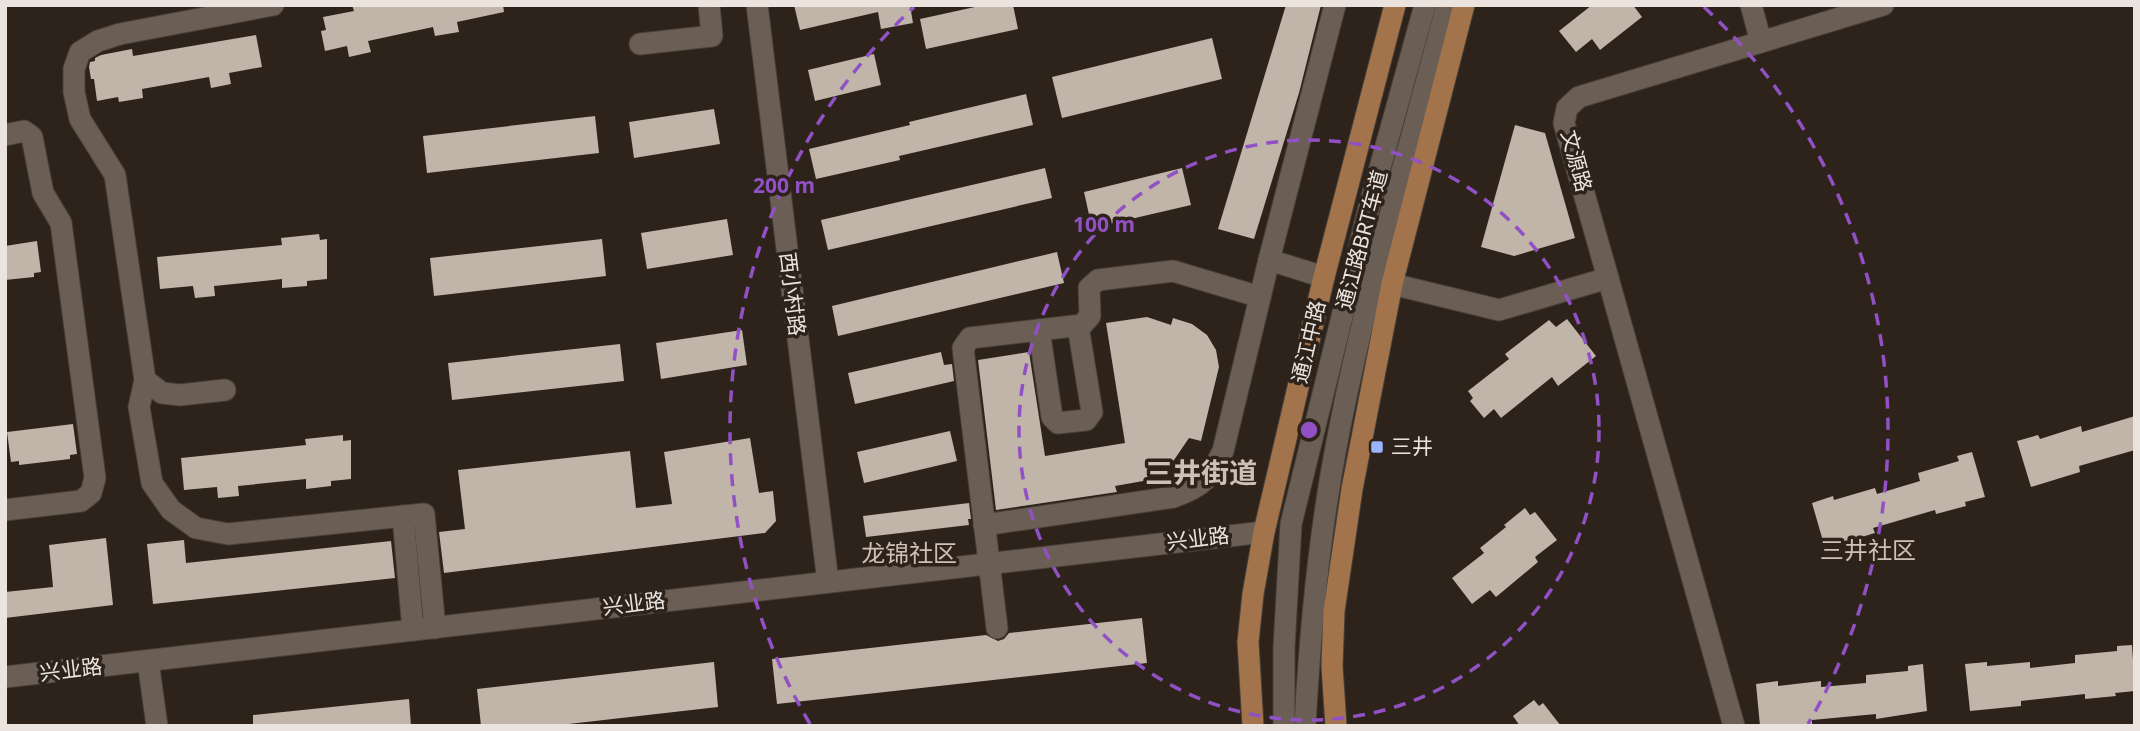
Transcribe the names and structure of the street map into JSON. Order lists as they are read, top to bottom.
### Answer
{
  "streets": {
    "main road": ["通江中路"],
    "street": [
      "文源路",
      "通江路BRT车道",
      "西小村路",
      "兴业路"
    ]
  },
  "crossings": [
    ["西小村路", "兴业路"],
    ["通江中路", "兴业路"]
  ],
  "districts": ["三井街道", "三井社区", "龙锦社区"],
  "places": {
    "transit": ["三井"]
  },
  "rings": ["200 m", "100 m"]
}
